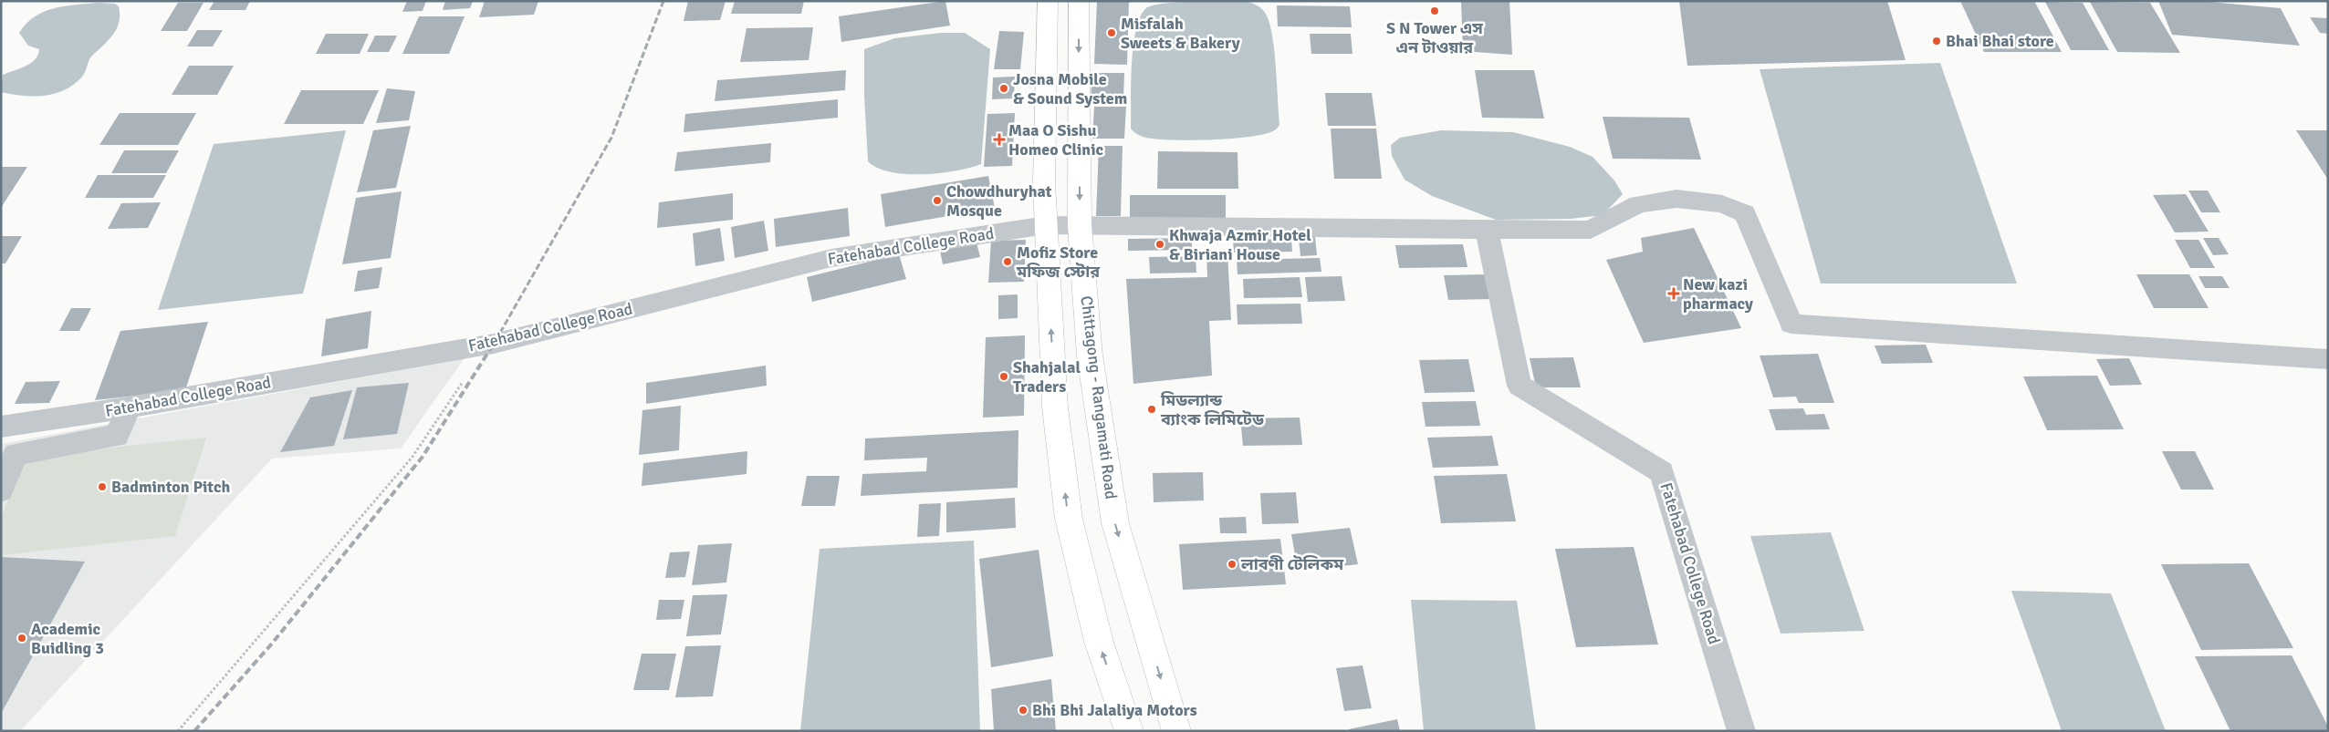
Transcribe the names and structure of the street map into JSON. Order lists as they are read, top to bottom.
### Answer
{
  "streets": {
    "highway": ["Chittagong - Rangamati Road"],
    "street": ["Fatehabad College Road"]
  },
  "crossings": [
    ["Fatehabad College Road", "Chittagong - Rangamati Road"]
  ],
  "places": {
    "other": [
      "S N Tower এস এন টাওয়ার",
      "Misfalah Sweets & Bakery",
      "Bhai Bhai store",
      "Josna Mobile & Sound System",
      "Chowdhuryhat Mosque",
      "Khwaja Azmir Hotel & Biriani House",
      "Mofiz Store মফিজ স্টোর",
      "Shahjalal Traders",
      "মিডল্যান্ড ব্যাংক লিমিটেড",
      "Badminton Pitch",
      "লাবণী টেলিকম",
      "Academic Buidling 3",
      "Bhi Bhi Jalaliya Motors"
    ],
    "health": ["Maa O Sishu Homeo Clinic", "New kazi pharmacy"]
  }
}
